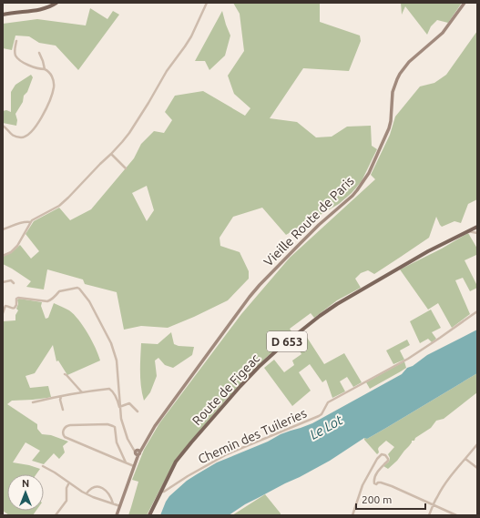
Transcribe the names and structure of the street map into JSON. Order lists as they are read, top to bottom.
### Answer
{
  "streets": {
    "main road": ["D 653", "Route de Figeac"],
    "street": ["Vieille Route de Paris", "Chemin des Tuileries"]
  },
  "crossings": [
    ["Route de Figeac", "Chemin des Tuileries"]
  ],
  "water": ["Le Lot"],
  "scale_bar": "200 m",
  "north": "top"
}
